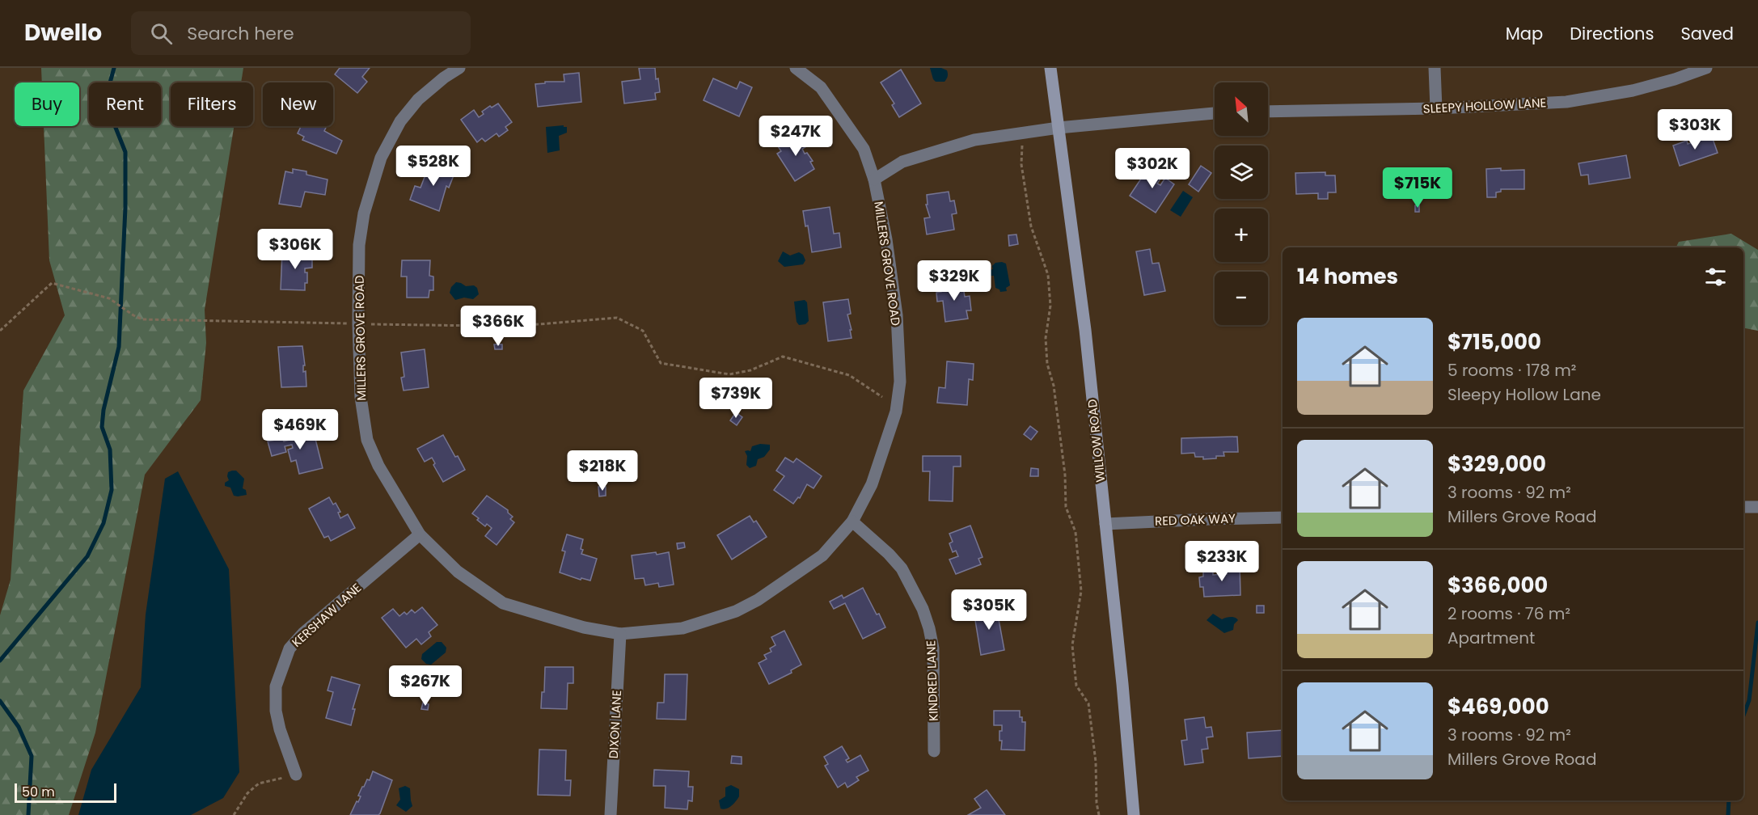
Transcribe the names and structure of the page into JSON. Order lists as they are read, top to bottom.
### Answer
{
  "streets": {
    "street": [
      "SLEEPY HOLLOW LANE",
      "MILLERS GROVE ROAD",
      "WILLOW ROAD",
      "RED OAK WAY",
      "KERSHAW LANE",
      "KINDRED LANE",
      "DIXON LANE"
    ]
  },
  "crossings": [
    ["MILLERS GROVE ROAD", "KERSHAW LANE"],
    ["MILLERS GROVE ROAD", "KINDRED LANE"],
    ["MILLERS GROVE ROAD", "DIXON LANE"],
    ["WILLOW ROAD", "RED OAK WAY"]
  ],
  "scale_bar": "50 m",
  "north": "top left",
  "page": {
    "header": "Dwello",
    "search": "Search here",
    "nav": ["Map", "Directions", "Saved"],
    "map_buttons": ["+", "−"],
    "chip": [
      "Buy",
      "Rent",
      "Filters",
      "New"
    ],
    "price": [
      "$303K",
      "$247K",
      "$528K",
      "$302K",
      "$715K",
      "$306K",
      "$329K",
      "$366K",
      "$739K",
      "$469K",
      "$218K",
      "$233K",
      "$305K",
      "$267K"
    ],
    "heading": "14 homes",
    "list": [
      {
        "name": "$715,000",
        "note": "5 rooms · 178 m² · Sleepy Hollow Lane"
      },
      {
        "name": "$329,000",
        "note": "3 rooms · 92 m² · Millers Grove Road"
      },
      {
        "name": "$366,000",
        "note": "2 rooms · 76 m² · Apartment"
      },
      {
        "name": "$469,000",
        "note": "3 rooms · 92 m² · Millers Grove Road"
      }
    ],
    "scale": "50 m"
  }
}
